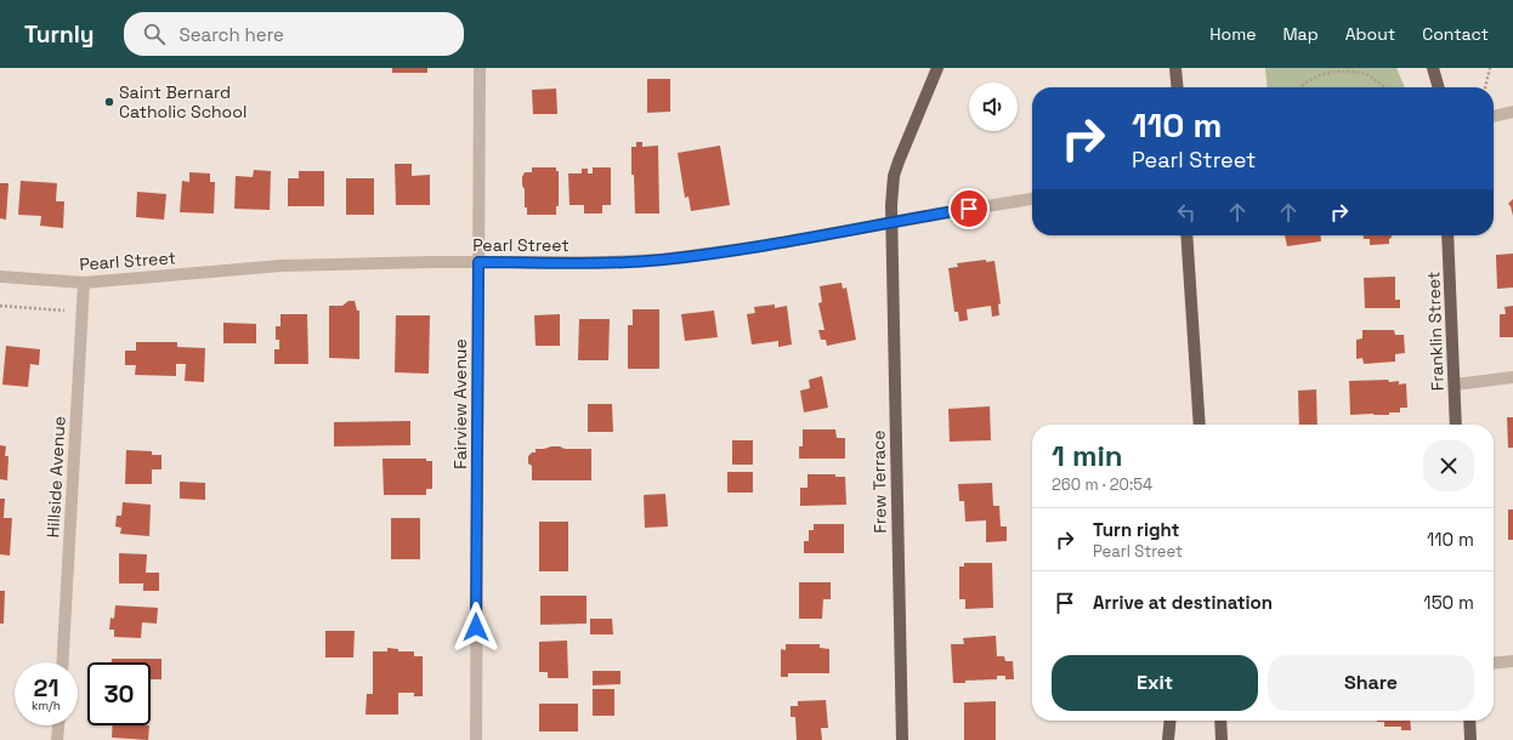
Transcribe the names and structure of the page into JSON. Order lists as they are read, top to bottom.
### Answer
{
  "streets": {
    "main road": ["Franklin Street", "Frew Terrace"],
    "street": ["Pearl Street", "Fairview Avenue", "Hillside Avenue"]
  },
  "crossings": [
    ["Pearl Street", "Fairview Avenue"],
    ["Pearl Street", "Hillside Avenue"],
    ["Pearl Street", "Frew Terrace"]
  ],
  "places": ["Saint Bernard Catholic School"],
  "page": {
    "header": "Turnly",
    "search": "Search here",
    "nav": [
      "Home",
      "Map",
      "About",
      "Contact"
    ],
    "turn": ["110 m", "Pearl Street"],
    "heading": ["1 min", "260 m · 20:54"],
    "list": [
      {
        "name": "Turn right",
        "note": "Pearl Street",
        "value": "110 m"
      },
      {
        "name": "Arrive at destination",
        "value": "150 m"
      }
    ],
    "buttons": ["Exit", "Share"],
    "speed": "21 km/h",
    "limit": "30"
  }
}
